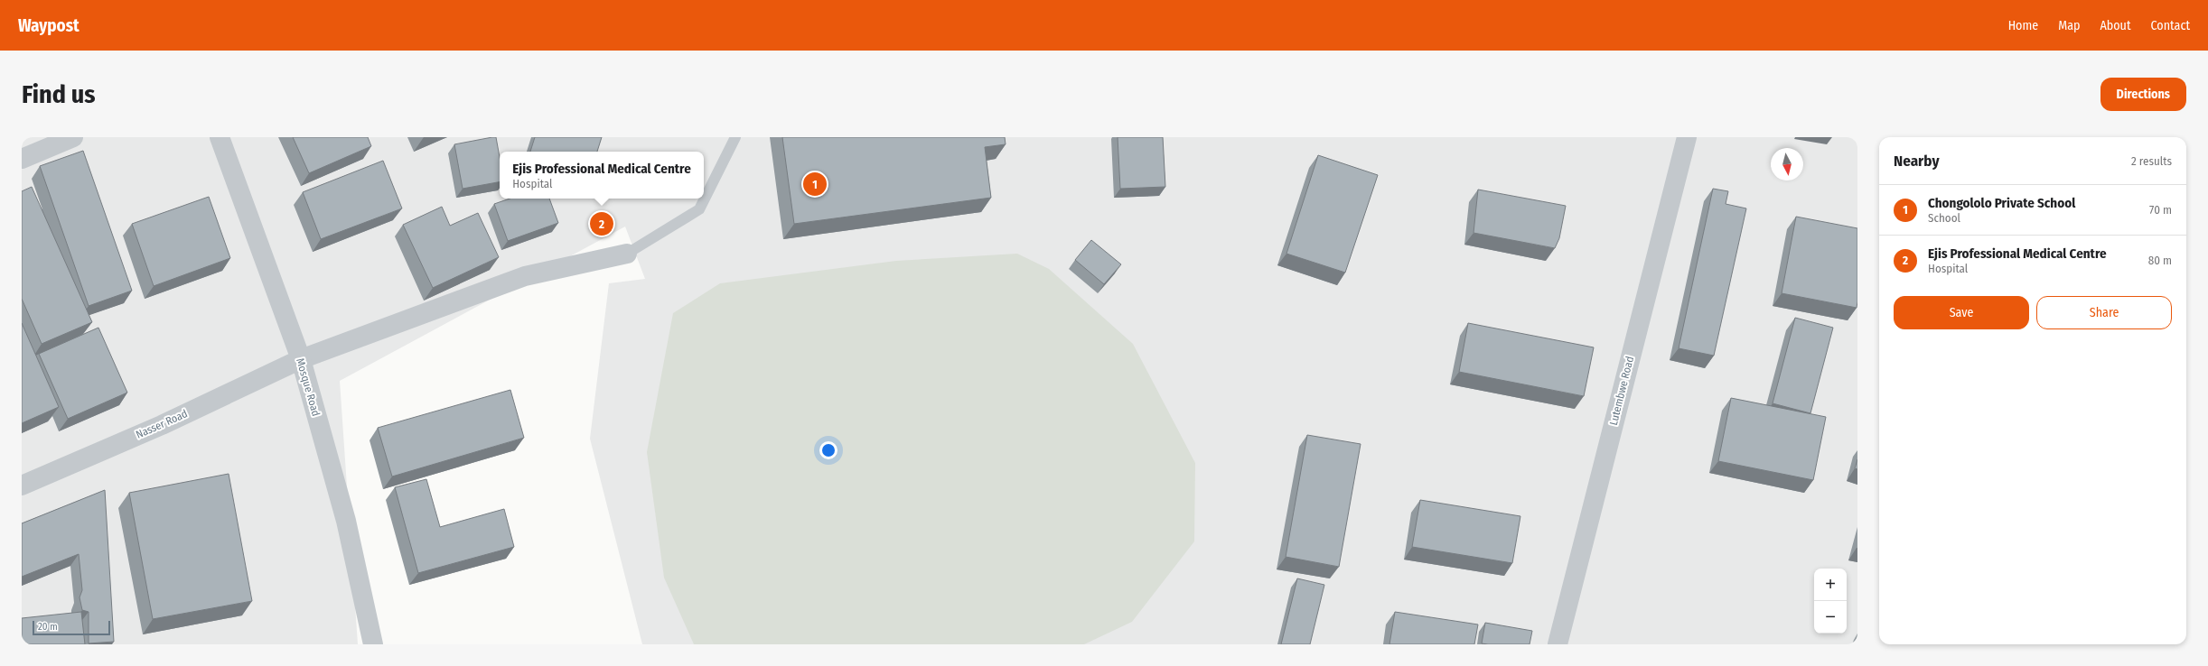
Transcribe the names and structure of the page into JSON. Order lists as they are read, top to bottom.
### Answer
{
  "streets": {
    "street": ["Mosque Road", "Lutembwe Road", "Nasser Road"]
  },
  "crossings": [
    ["Mosque Road", "Nasser Road"]
  ],
  "scale_bar": "20 m",
  "north": "bottom",
  "page": {
    "header": "Waypost",
    "nav": [
      "Home",
      "Map",
      "About",
      "Contact"
    ],
    "buttons": [
      "Directions",
      ["Save", "Share"]
    ],
    "title": "Find us",
    "heading": ["Nearby", "2 results"],
    "popup": ["Ejis Professional Medical Centre", "Hospital"],
    "pins": ["1", "2"],
    "list": [
      {
        "mark": "1",
        "name": "Chongololo Private School",
        "note": "School",
        "value": "70 m"
      },
      {
        "mark": "2",
        "name": "Ejis Professional Medical Centre",
        "note": "Hospital",
        "value": "80 m"
      }
    ],
    "map_buttons": ["+", "−"],
    "scale": "20 m"
  }
}
